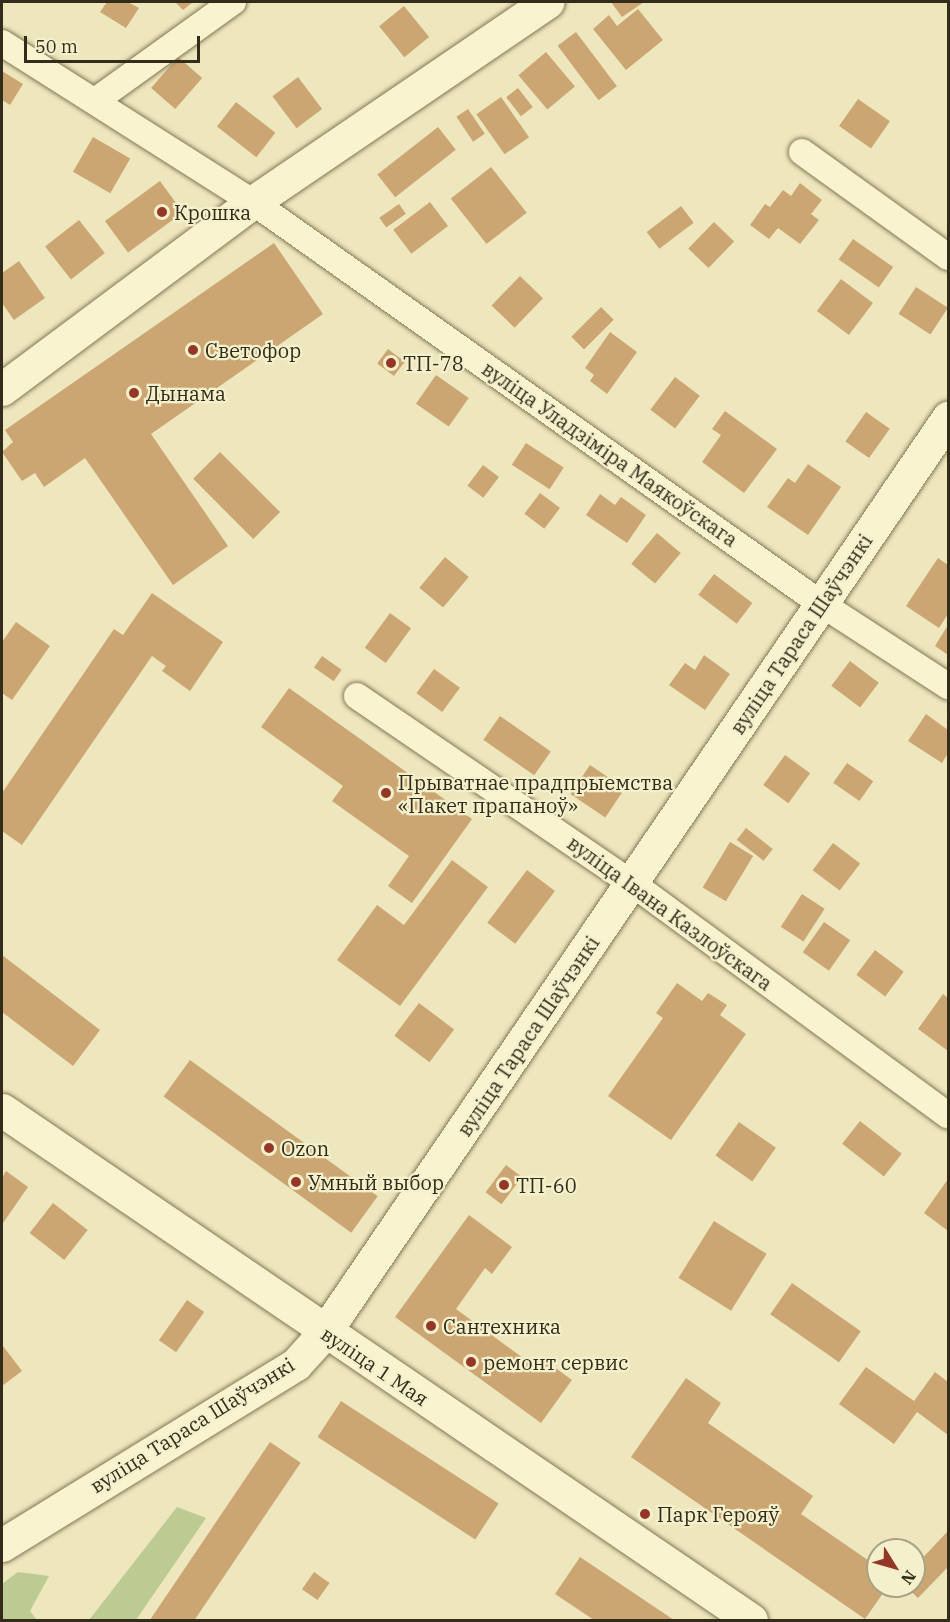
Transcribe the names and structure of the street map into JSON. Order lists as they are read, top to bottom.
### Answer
{
  "streets": {
    "street": [
      "вуліца Уладзіміра Маякоўскага",
      "вуліца Тараса Шаўчэнкі",
      "вуліца Івана Казлоўскага",
      "вуліца 1 Мая"
    ]
  },
  "crossings": [
    ["вуліца Уладзіміра Маякоўскага", "вуліца Тараса Шаўчэнкі"],
    ["вуліца Тараса Шаўчэнкі", "вуліца Івана Казлоўскага"],
    ["вуліца Тараса Шаўчэнкі", "вуліца 1 Мая"]
  ],
  "places": [
    "Крошка",
    "Светофор",
    "ТП-78",
    "Дынама",
    "Прыватнае прадпрыемства «Пакет прапаноў»",
    "Ozon",
    "Умный выбор",
    "ТП-60",
    "Сантехника",
    "ремонт сервис",
    "Парк Герояў"
  ],
  "scale_bar": "50 m",
  "north": "bottom right"
}
